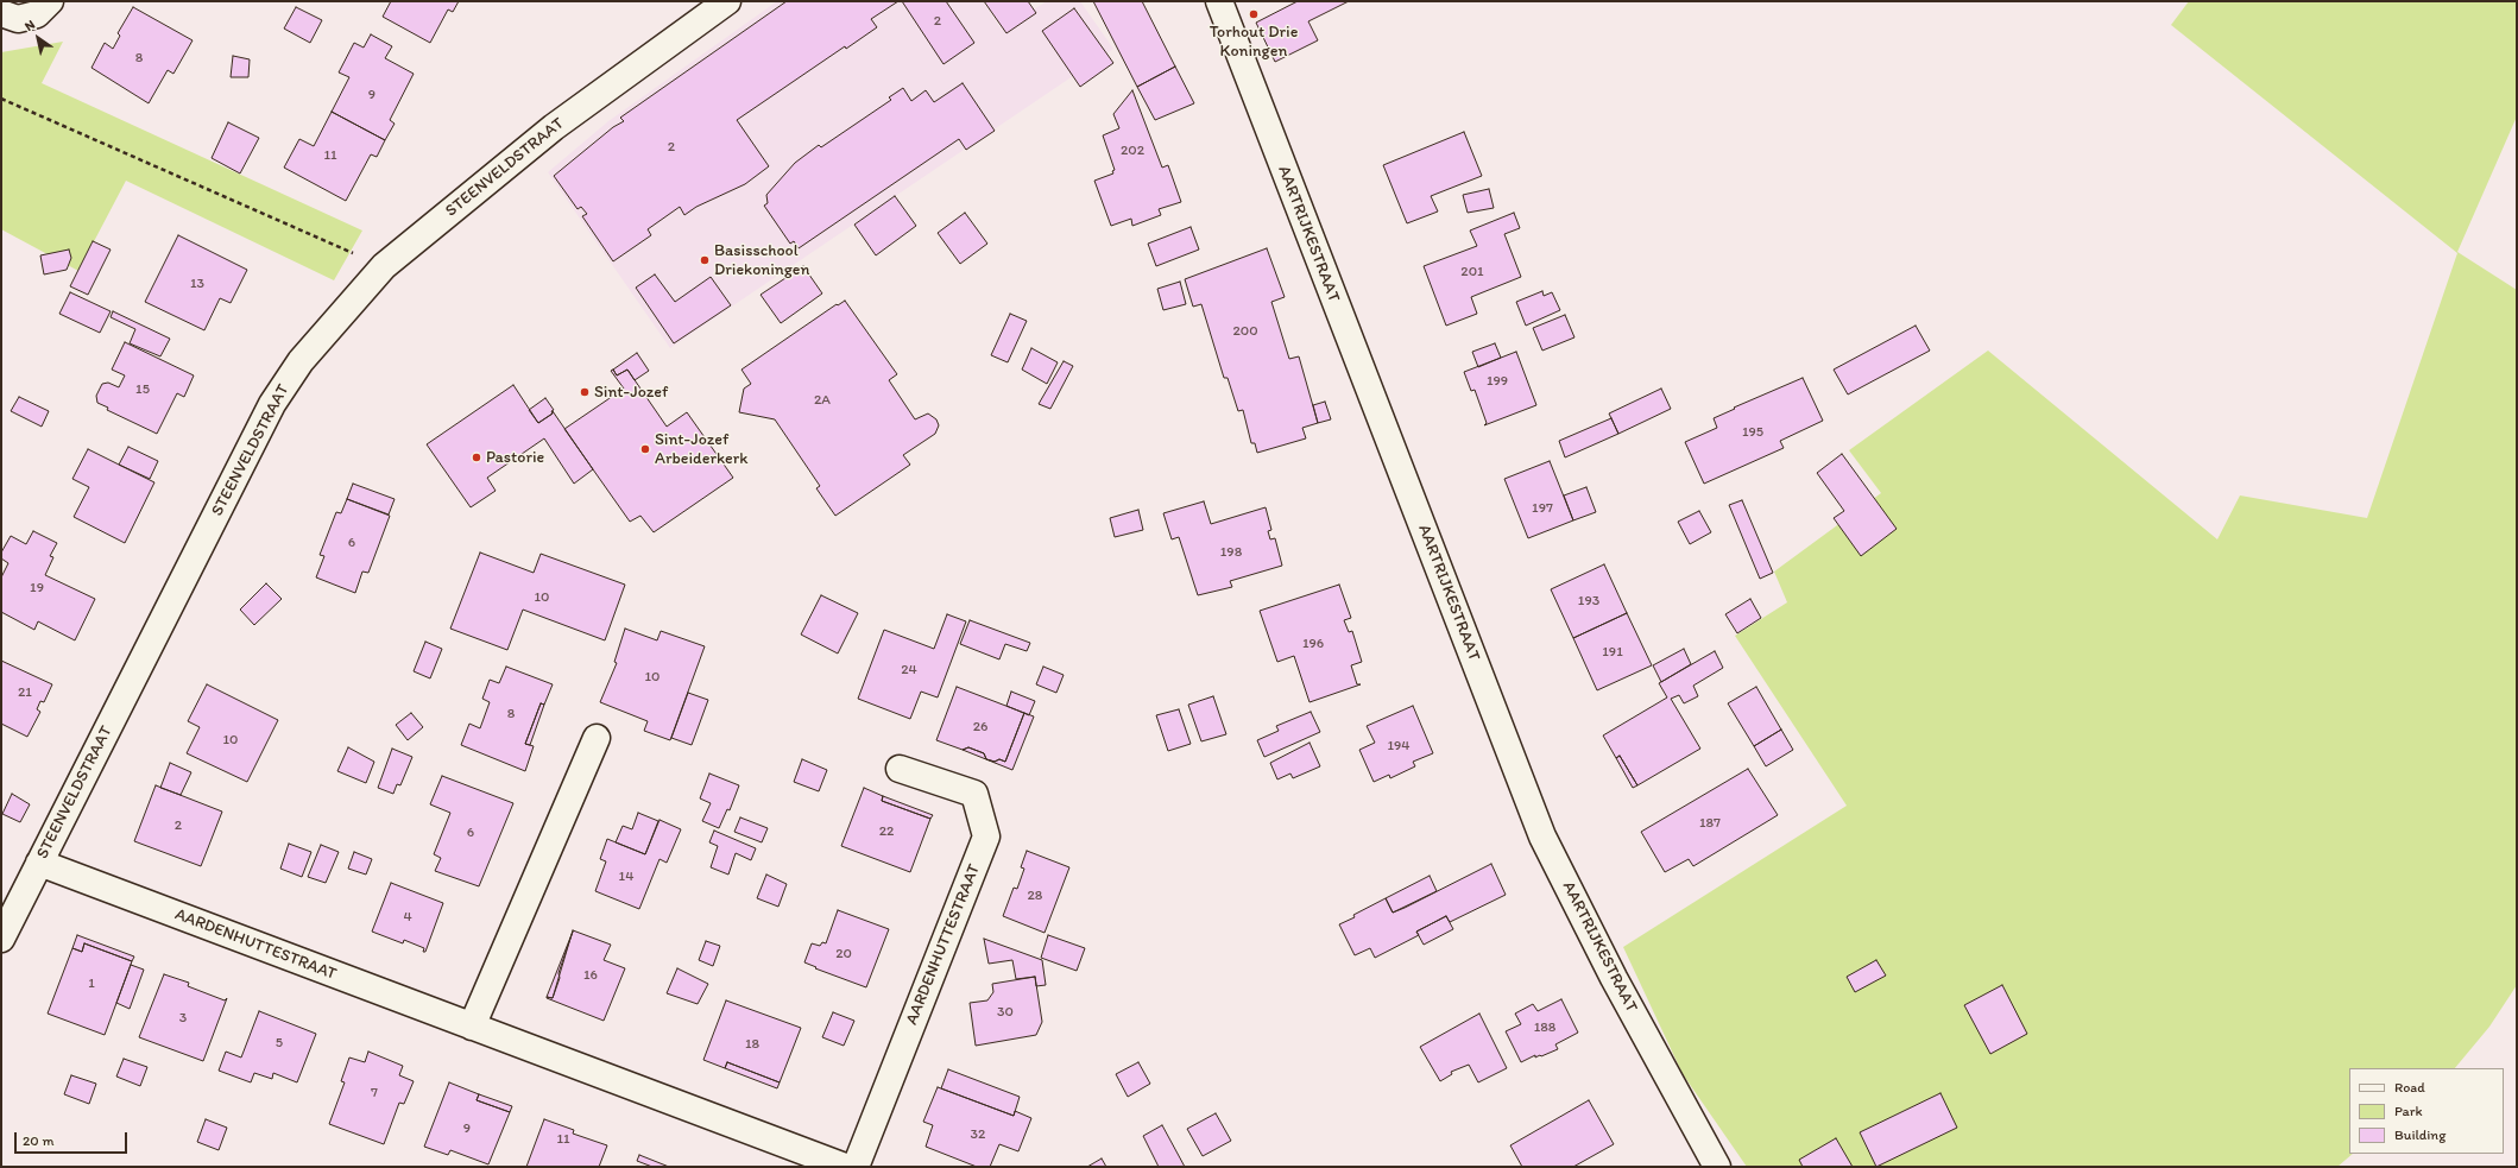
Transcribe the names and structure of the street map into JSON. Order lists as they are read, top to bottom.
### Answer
{
  "streets": {
    "street": ["STEENVELDSTRAAT", "AARTRIJKESTRAAT", "AARDENHUTTESTRAAT"]
  },
  "crossings": [
    ["STEENVELDSTRAAT", "AARDENHUTTESTRAAT"]
  ],
  "places": [
    "Torhout Drie Koningen",
    "Basisschool Driekoningen",
    "Sint-Jozef",
    "Sint-Jozef Arbeiderkerk",
    "Pastorie"
  ],
  "house_numbers": [
    "2",
    "8",
    "9",
    "2",
    "202",
    "11",
    "201",
    "13",
    "200",
    "199",
    "15",
    "2A",
    "195",
    "197",
    "6",
    "198",
    "19",
    "10",
    "193",
    "196",
    "191",
    "24",
    "10",
    "21",
    "8",
    "26",
    "10",
    "194",
    "187",
    "2",
    "22",
    "6",
    "14",
    "28",
    "4",
    "20",
    "16",
    "1",
    "30",
    "3",
    "188",
    "5",
    "18",
    "7",
    "9",
    "32",
    "11"
  ],
  "legend": ["Road", "Park", "Building"],
  "scale_bar": "20 m",
  "north": "top left"
}
